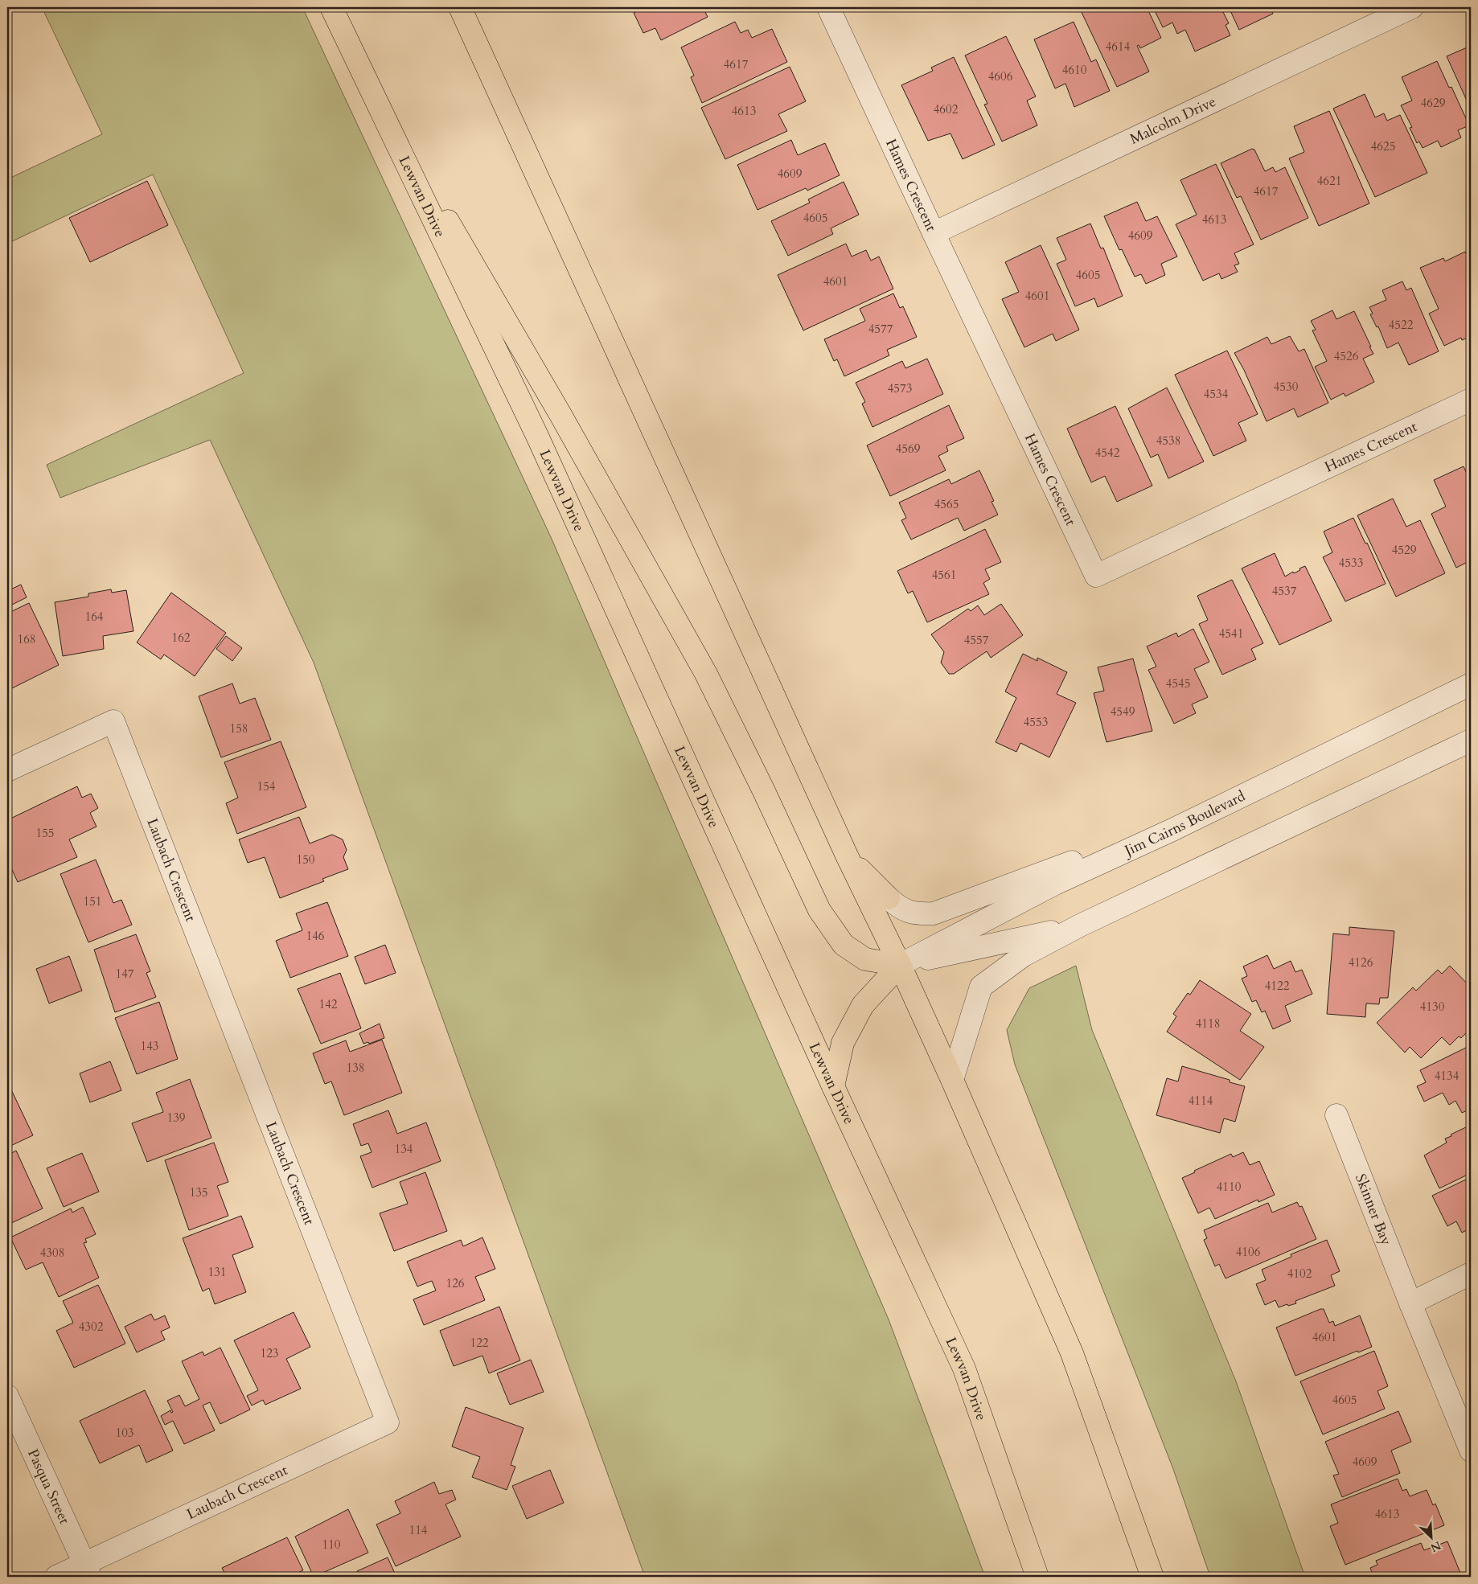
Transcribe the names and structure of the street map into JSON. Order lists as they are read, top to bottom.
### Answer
{
  "streets": {
    "main road": ["Lewvan Drive"],
    "street": [
      "Malcolm Drive",
      "Hames Crescent",
      "Jim Cairns Boulevard",
      "Laubach Crescent",
      "Skinner Bay",
      "Pasqua Street"
    ]
  },
  "crossings": [
    ["Malcolm Drive", "Hames Crescent"],
    ["Laubach Crescent", "Pasqua Street"]
  ],
  "house_numbers": [
    "4614",
    "4617",
    "4610",
    "4606",
    "4629",
    "4602",
    "4613",
    "4625",
    "4609",
    "4621",
    "4617",
    "4605",
    "4613",
    "4609",
    "4605",
    "4601",
    "4601",
    "4522",
    "4577",
    "4526",
    "4530",
    "4573",
    "4534",
    "4538",
    "4569",
    "4542",
    "4565",
    "4529",
    "4533",
    "4561",
    "4537",
    "164",
    "4541",
    "162",
    "168",
    "4557",
    "4545",
    "4549",
    "4553",
    "158",
    "154",
    "155",
    "150",
    "151",
    "146",
    "4126",
    "147",
    "4122",
    "142",
    "4130",
    "4118",
    "143",
    "138",
    "4134",
    "4114",
    "139",
    "134",
    "4110",
    "135",
    "4106",
    "4308",
    "131",
    "4102",
    "126",
    "4302",
    "4601",
    "122",
    "123",
    "4605",
    "103",
    "4609",
    "4613",
    "114",
    "110"
  ],
  "north": "bottom right"
}
